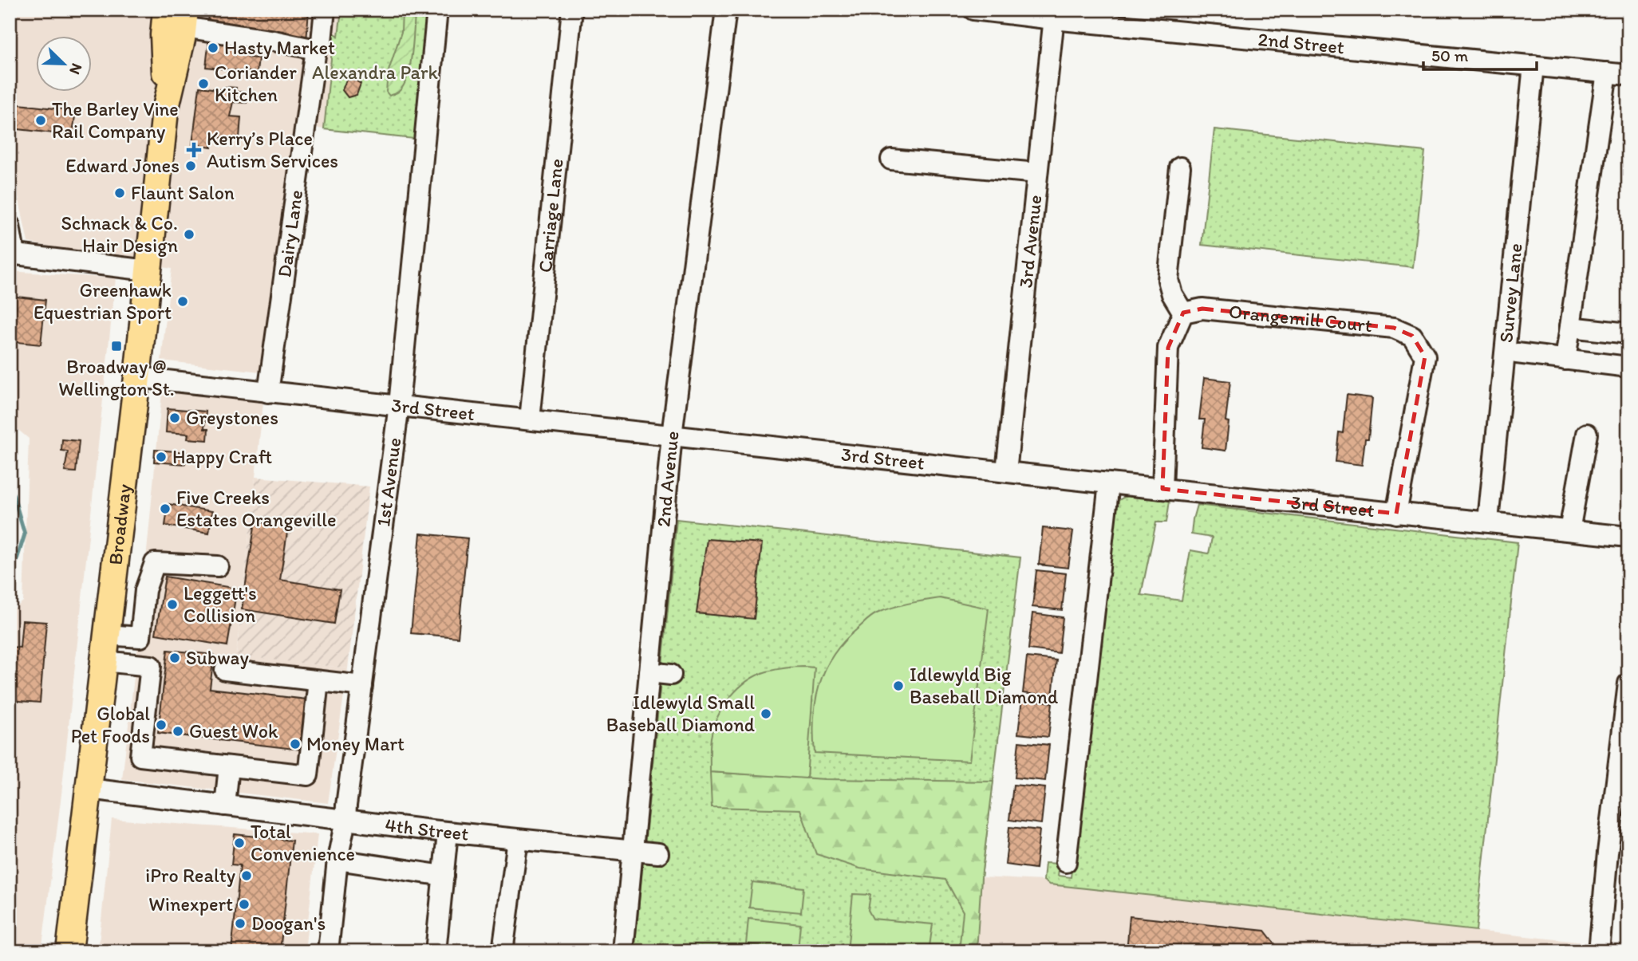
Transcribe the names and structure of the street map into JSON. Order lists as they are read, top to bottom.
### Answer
{
  "streets": {
    "main road": ["Broadway"],
    "street": [
      "2nd Street",
      "Carriage Lane",
      "Dairy Lane",
      "3rd Avenue",
      "Survey Lane",
      "Orangemill Court",
      "3rd Street",
      "2nd Avenue",
      "1st Avenue",
      "4th Street"
    ]
  },
  "crossings": [
    ["2nd Street", "3rd Avenue"],
    ["2nd Street", "Survey Lane"],
    ["Carriage Lane", "3rd Street"],
    ["Dairy Lane", "3rd Street"],
    ["3rd Avenue", "3rd Street"],
    ["Survey Lane", "3rd Street"],
    ["Orangemill Court", "3rd Street"],
    ["3rd Street", "2nd Avenue"],
    ["3rd Street", "1st Avenue"],
    ["3rd Street", "Broadway"],
    ["2nd Avenue", "4th Street"],
    ["1st Avenue", "4th Street"],
    ["Broadway", "4th Street"]
  ],
  "parks": ["Alexandra Park"],
  "places": {
    "other": [
      "Hasty Market",
      "Coriander Kitchen",
      "The Barley Vine Rail Company",
      "Edward Jones",
      "Flaunt Salon",
      "Schnack & Co. Hair Design",
      "Greenhawk Equestrian Sport",
      "Greystones",
      "Happy Craft",
      "Five Creeks Estates Orangeville",
      "Leggett's Collision",
      "Subway",
      "Idlewyld Big Baseball Diamond",
      "Idlewyld Small Baseball Diamond",
      "Global Pet Foods",
      "Guest Wok",
      "Money Mart",
      "Total Convenience",
      "iPro Realty",
      "Winexpert",
      "Doogan's"
    ],
    "health": ["Kerry’s Place Autism Services"],
    "transit": ["Broadway @ Wellington St."]
  },
  "scale_bar": "50 m",
  "north": "bottom right"
}
